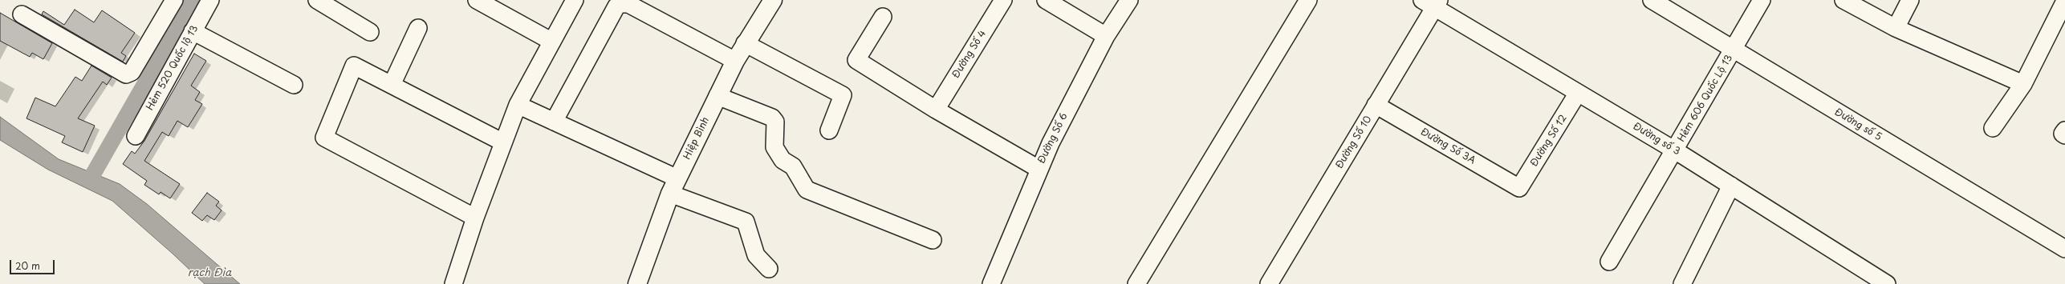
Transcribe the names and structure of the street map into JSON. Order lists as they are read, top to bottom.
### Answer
{
  "streets": {
    "main road": ["Hiệp Bình"],
    "street": [
      "Đường Số 4",
      "Hẻm 520 Quốc lộ 13",
      "Hẻm 606 Quốc Lộ 13",
      "Đường số 5",
      "Đường Số 6",
      "Đường số 3",
      "Đường Số 12",
      "Đường Số 10",
      "Đường Số 3A"
    ]
  },
  "crossings": [
    ["Hẻm 606 Quốc Lộ 13", "Đường số 5"],
    ["Hẻm 606 Quốc Lộ 13", "Đường số 3"],
    ["Đường số 3", "Đường Số 12"],
    ["Đường số 3", "Đường Số 10"],
    ["Đường Số 12", "Đường Số 3A"],
    ["Đường Số 10", "Đường Số 3A"]
  ],
  "water": ["rạch Đìa"],
  "scale_bar": "20 m"
}
